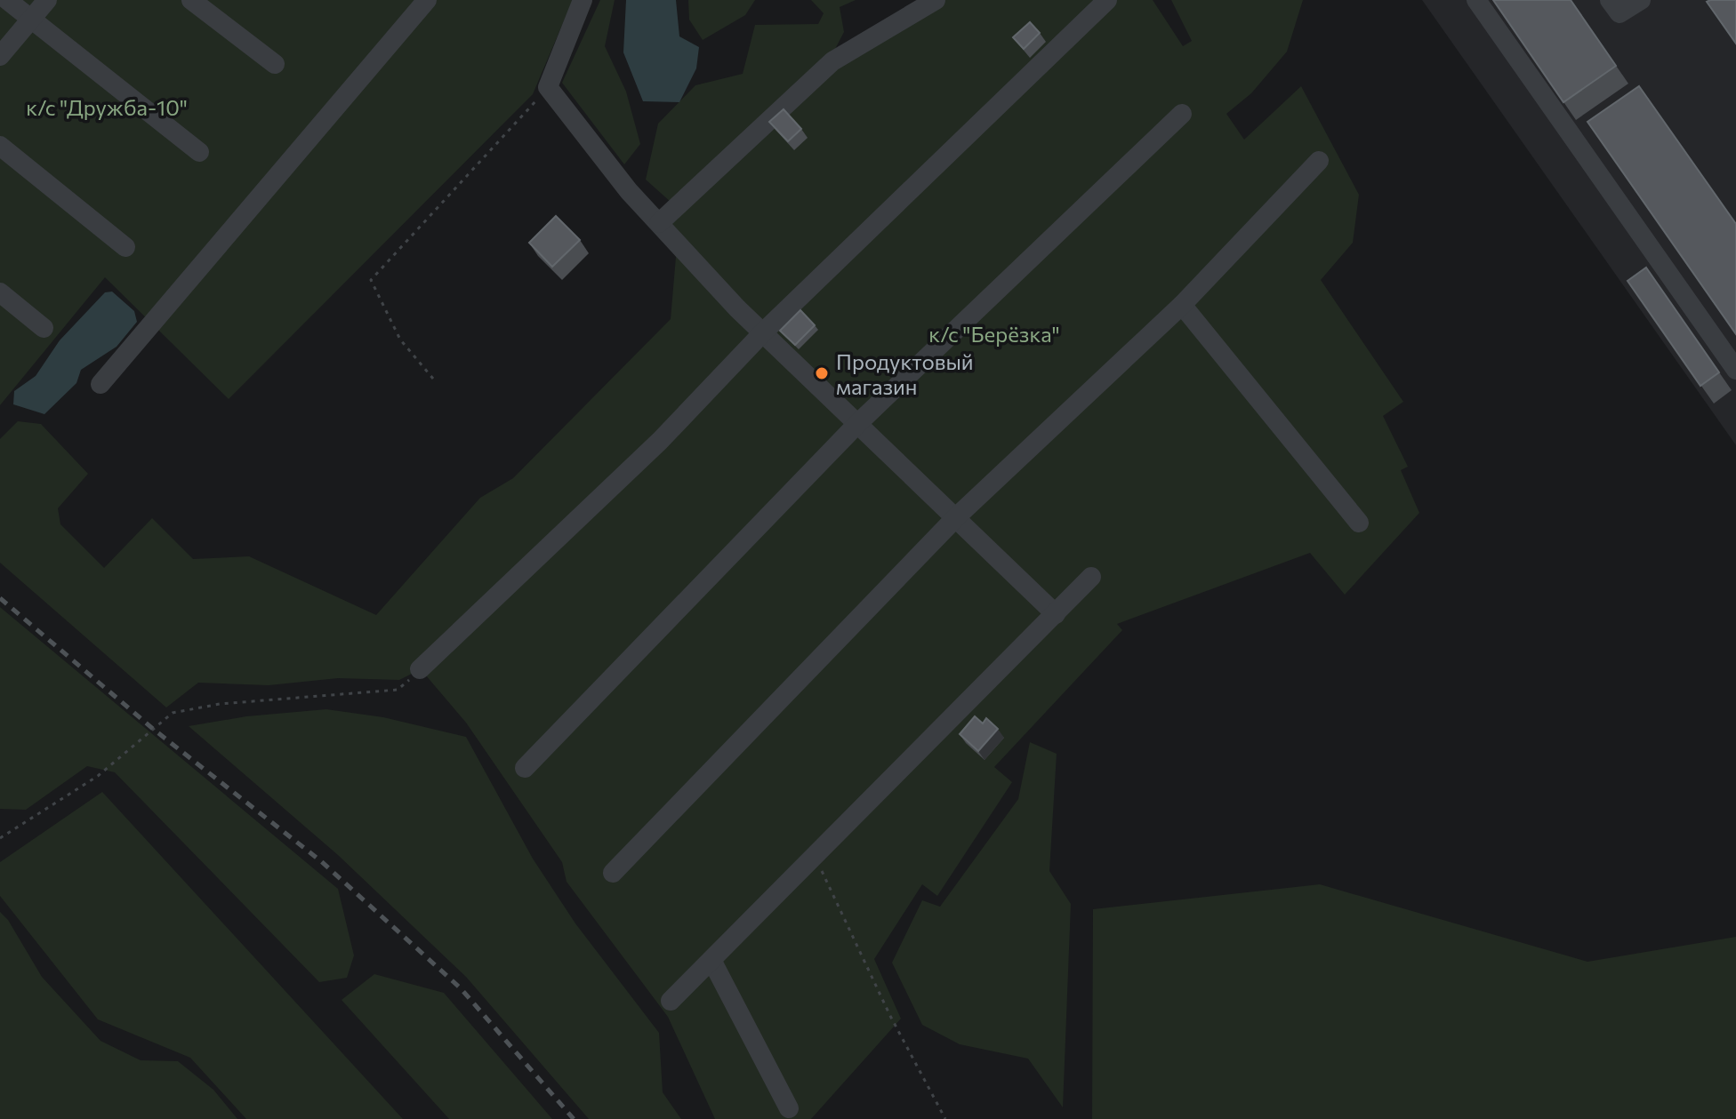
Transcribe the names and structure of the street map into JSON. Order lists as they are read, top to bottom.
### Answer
{
  "parks": ["к/с \"Дружба-10\"", "к/с \"Берёзка\""],
  "places": ["Продуктовый магазин"]
}
